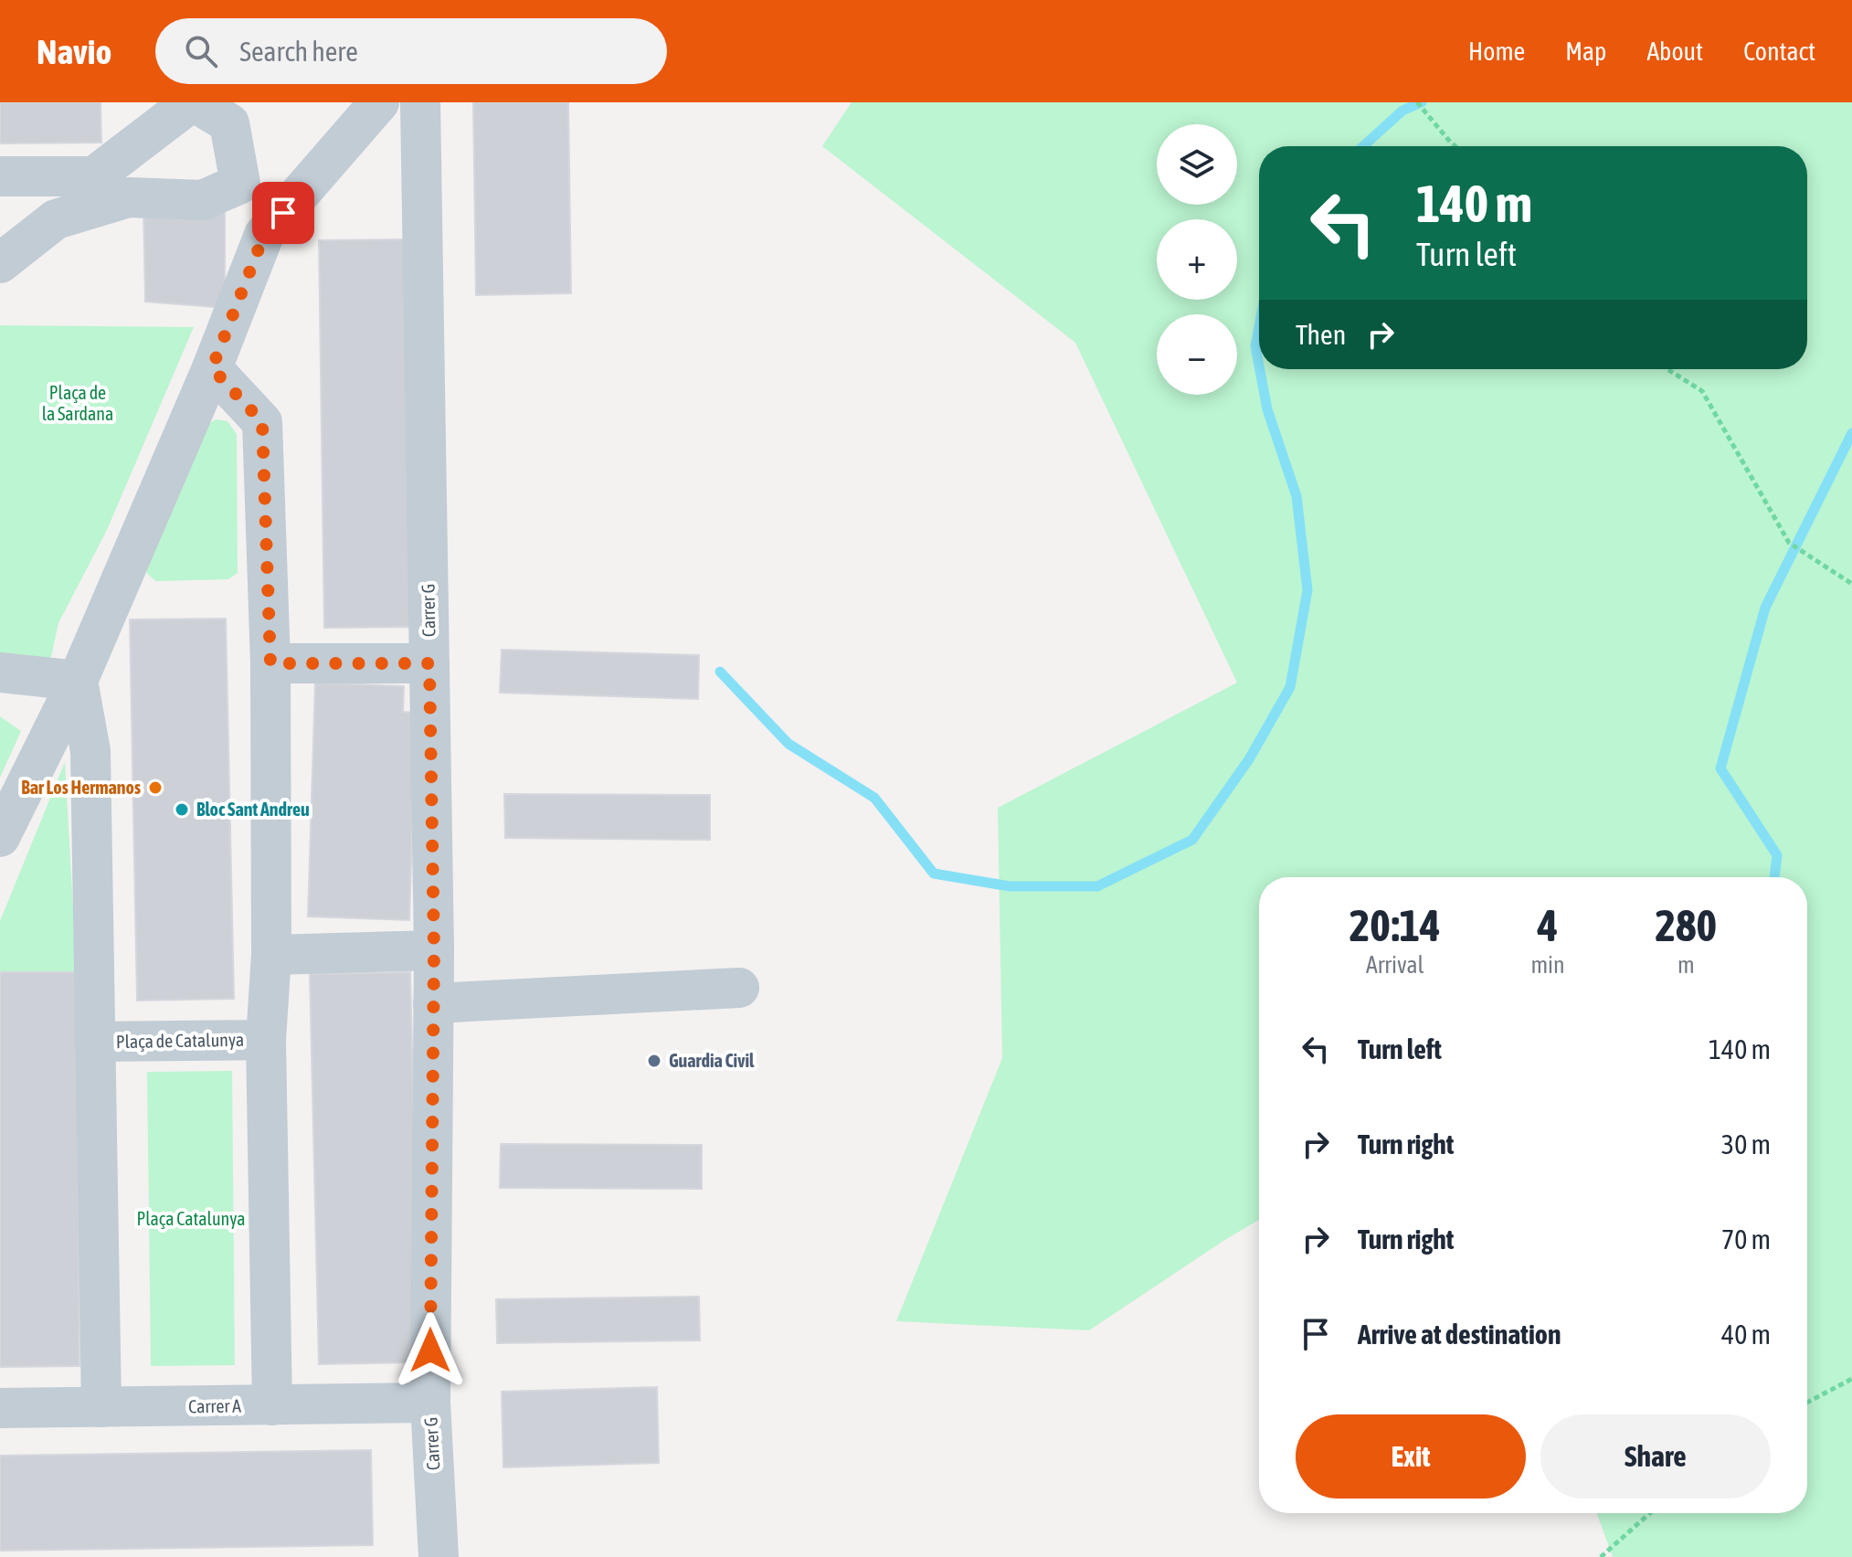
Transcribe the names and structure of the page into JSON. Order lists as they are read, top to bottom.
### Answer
{
  "streets": {
    "street": ["Carrer G", "Plaça de Catalunya", "Carrer A"]
  },
  "crossings": [
    ["Carrer G", "Carrer A"]
  ],
  "parks": ["Plaça de la Sardana", "Plaça Catalunya"],
  "places": ["Bar Los Hermanos", "Bloc Sant Andreu", "Guardia Civil"],
  "page": {
    "header": "Navio",
    "search": "Search here",
    "nav": [
      "Home",
      "Map",
      "About",
      "Contact"
    ],
    "map_buttons": ["+", "−"],
    "turn": ["140 m", "Turn left"],
    "then": "Then",
    "eta": [
      "20:14",
      "Arrival",
      "4",
      "min",
      "280",
      "m"
    ],
    "list": [
      {
        "name": "Turn left",
        "value": "140 m"
      },
      {
        "name": "Turn right",
        "value": "30 m"
      },
      {
        "name": "Turn right",
        "value": "70 m"
      },
      {
        "name": "Arrive at destination",
        "value": "40 m"
      }
    ],
    "buttons": ["Exit", "Share"]
  }
}
